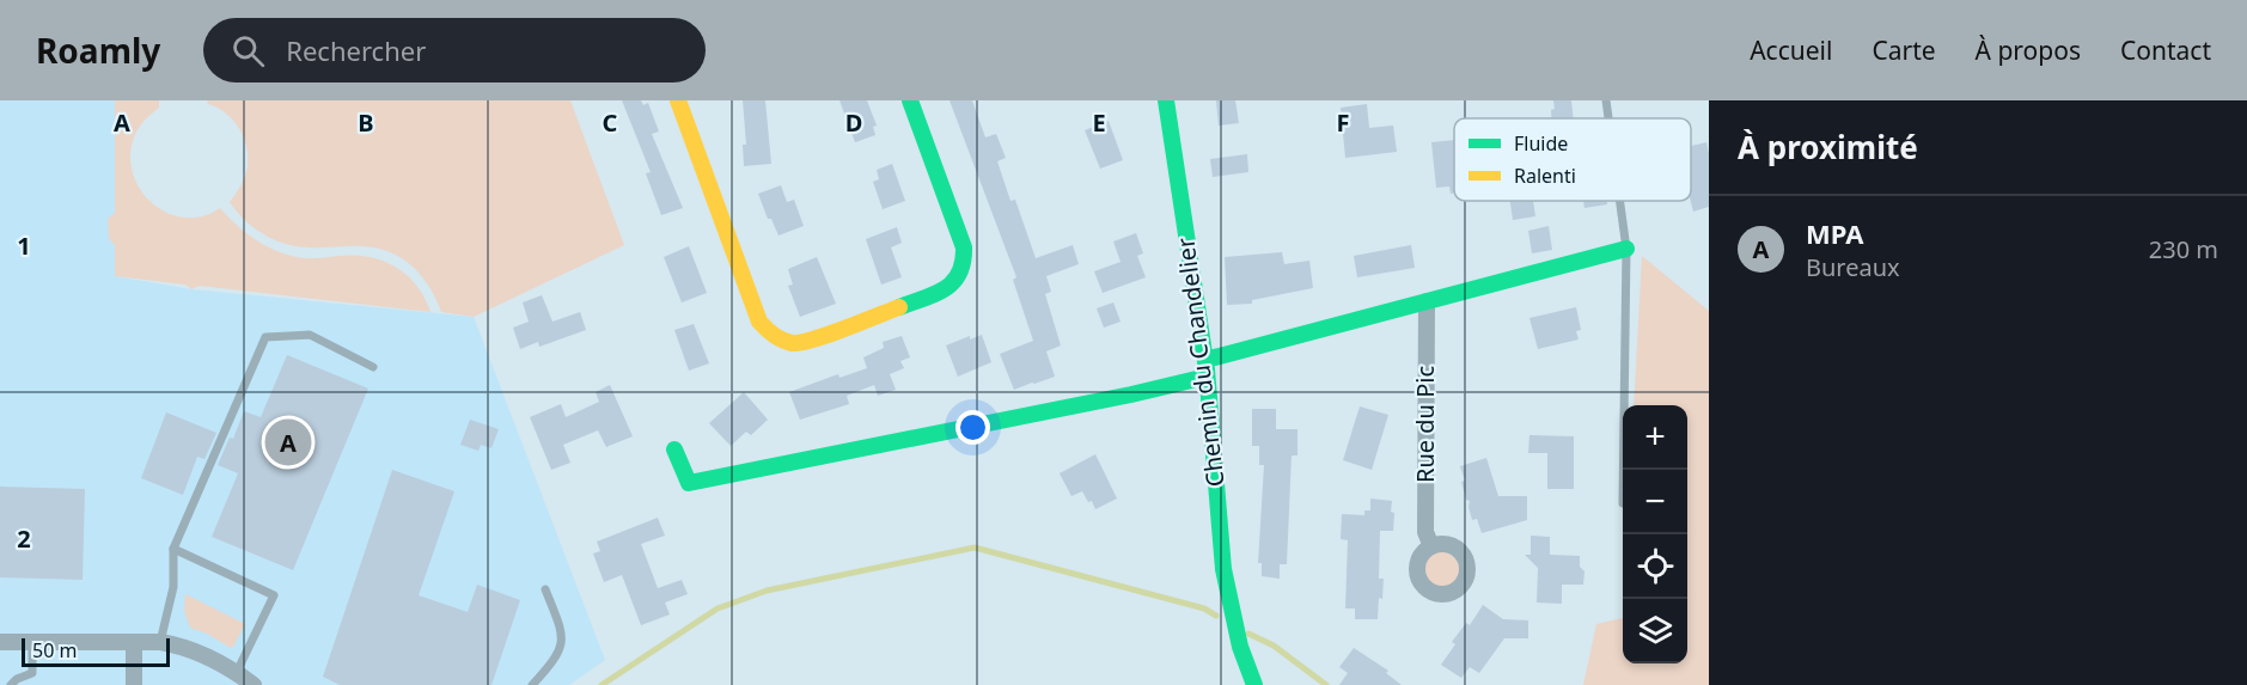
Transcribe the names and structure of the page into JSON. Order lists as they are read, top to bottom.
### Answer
{
  "streets": {
    "street": ["Chemin du Chandelier", "Rue du Pic"]
  },
  "legend": ["Fluide", "Ralenti"],
  "scale_bar": "50 m",
  "page": {
    "header": "Roamly",
    "search": "Rechercher",
    "nav": [
      "Accueil",
      "Carte",
      "À propos",
      "Contact"
    ],
    "heading": "À proximité",
    "list": [
      {
        "mark": "A",
        "name": "MPA",
        "note": "Bureaux",
        "value": "230 m"
      }
    ],
    "map_buttons": ["+", "−"],
    "pins": "A",
    "scale": "50 m"
  },
  "grid": {
    "columns": [
      "A",
      "B",
      "C",
      "D",
      "E",
      "F"
    ],
    "rows": ["1", "2"]
  }
}
